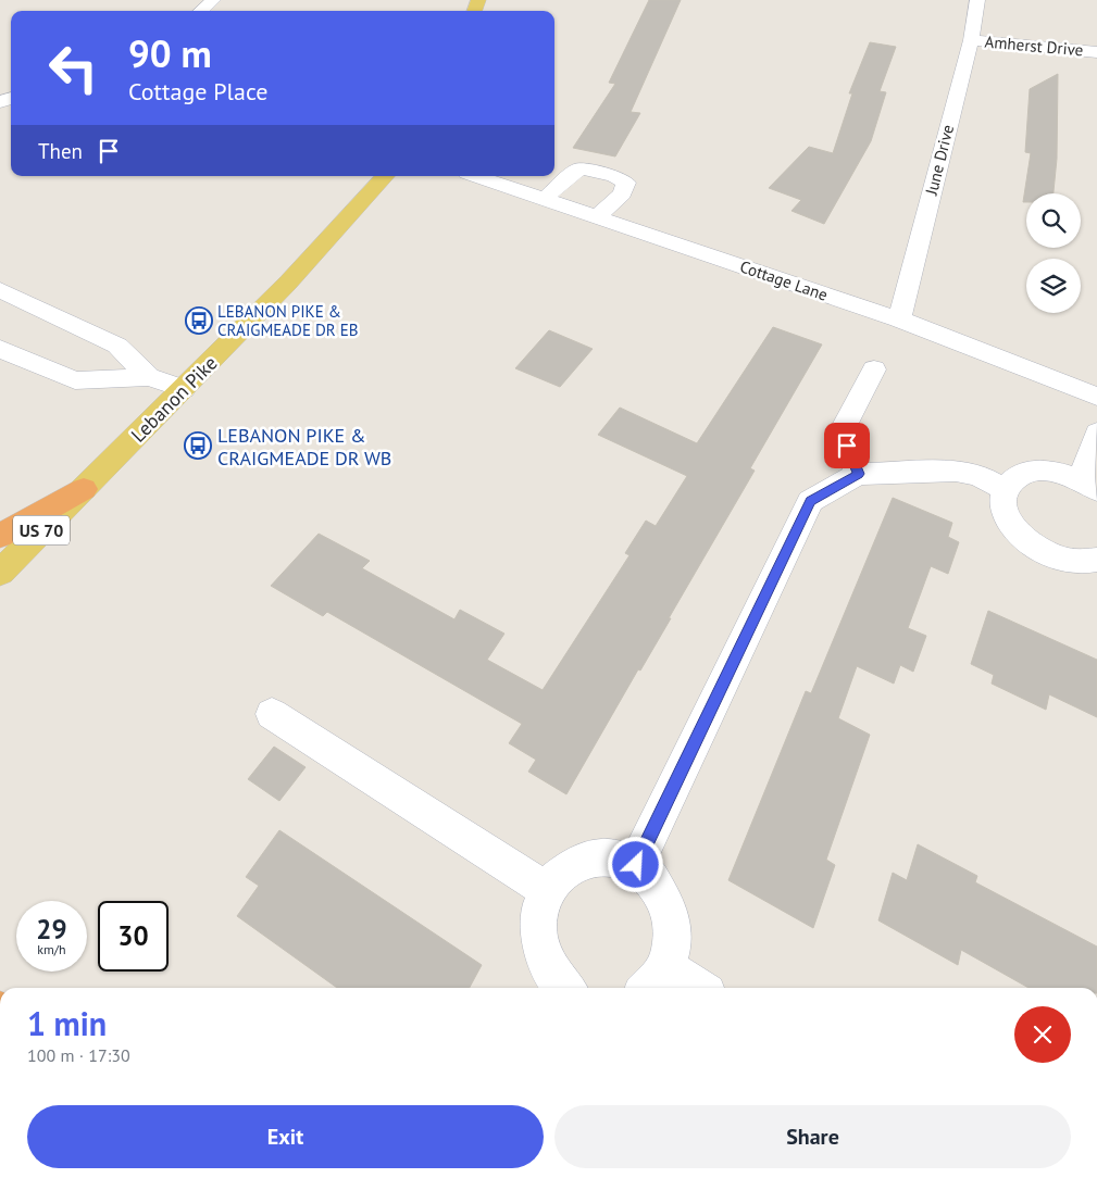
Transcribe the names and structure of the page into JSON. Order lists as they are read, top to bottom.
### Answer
{
  "streets": {
    "main road": ["Lebanon Pike", "US 70"],
    "street": ["Amherst Drive", "June Drive", "Cottage Lane"]
  },
  "crossings": [
    ["Amherst Drive", "June Drive"],
    ["June Drive", "Cottage Lane"]
  ],
  "places": {
    "bus stop": ["LEBANON PIKE & CRAIGMEADE DR EB", "LEBANON PIKE & CRAIGMEADE DR WB"]
  },
  "page": {
    "turn": ["90 m", "Cottage Place"],
    "then": "Then",
    "speed": "29 km/h",
    "limit": "30",
    "heading": ["1 min", "100 m · 17:30"],
    "buttons": ["Exit", "Share"]
  }
}
